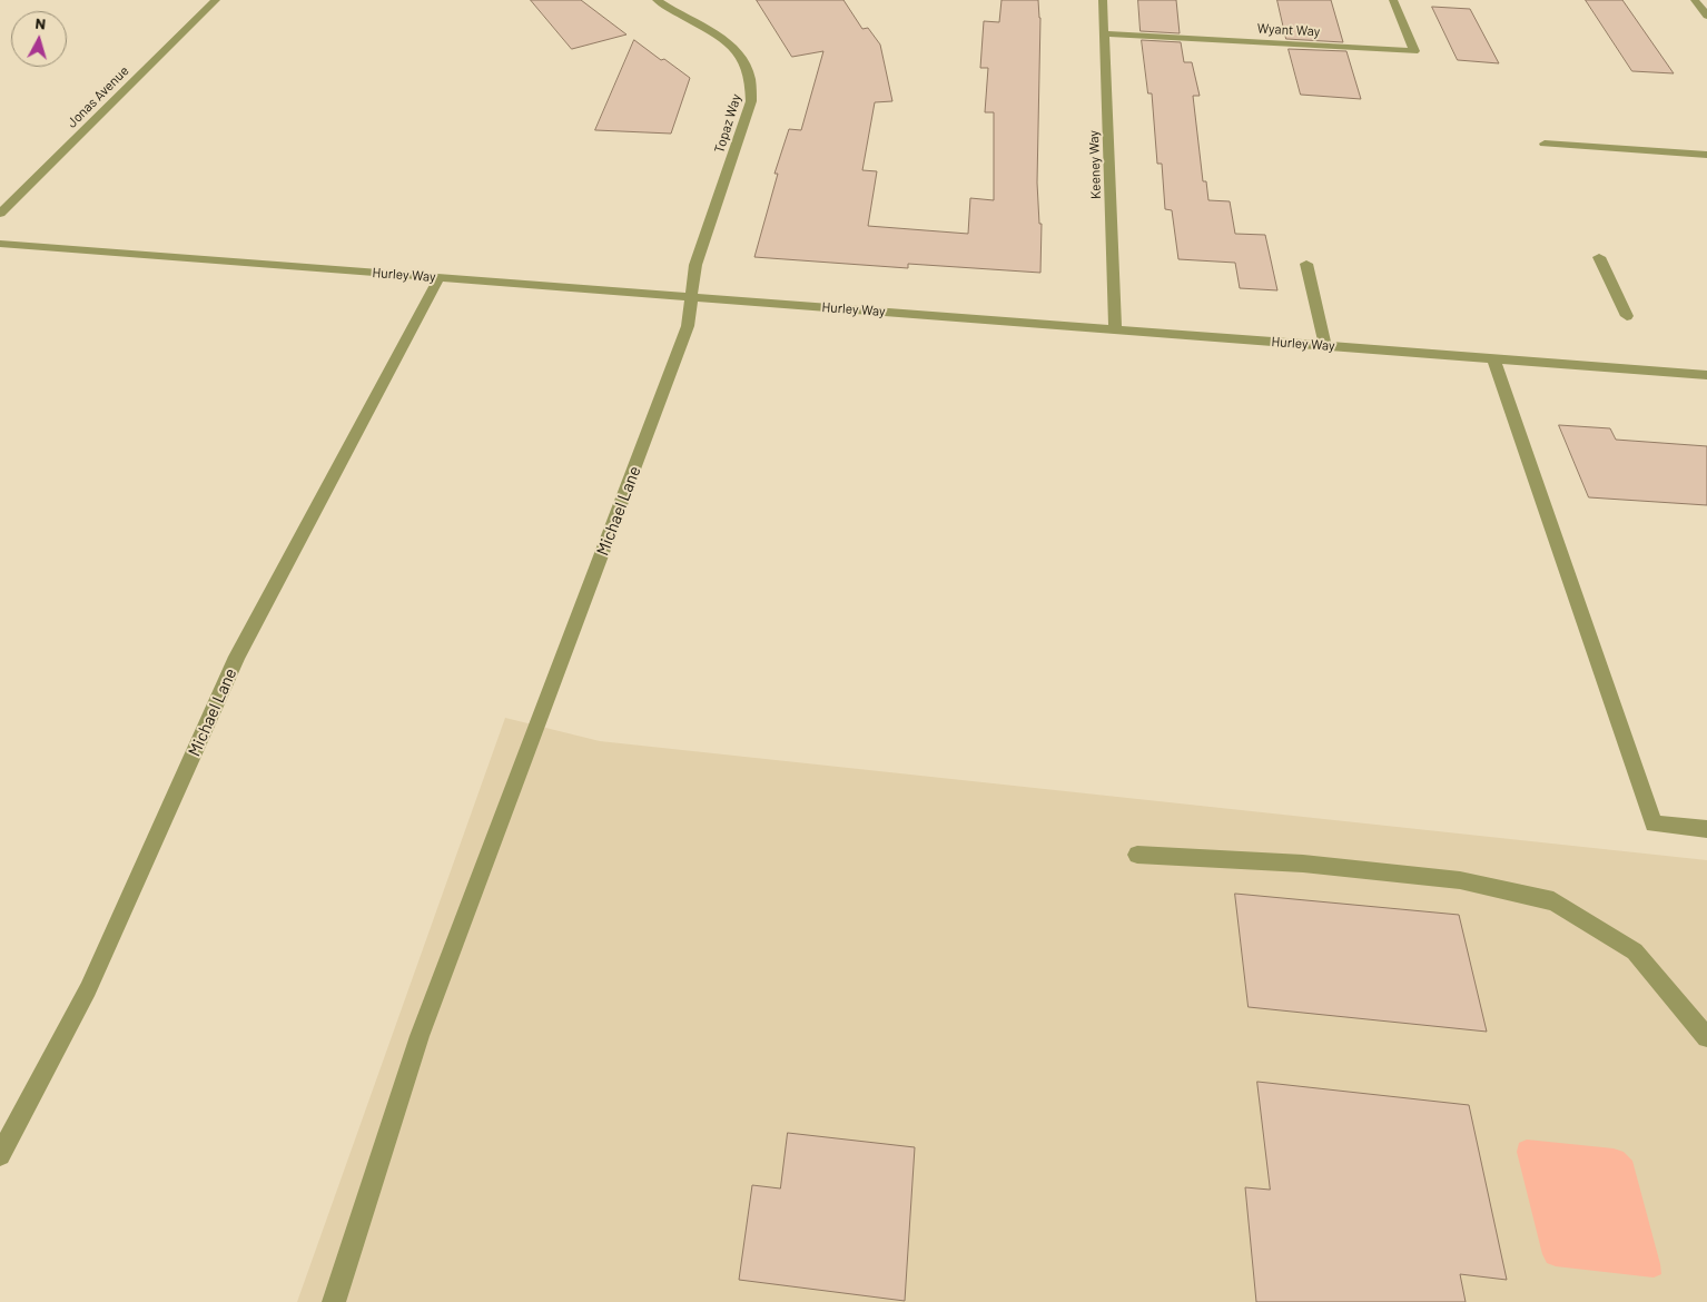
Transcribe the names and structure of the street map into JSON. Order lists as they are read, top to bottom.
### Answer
{
  "streets": {
    "street": [
      "Wyant Way",
      "Jonas Avenue",
      "Topaz Way",
      "Keeney Way",
      "Hurley Way",
      "Michael Lane"
    ]
  },
  "crossings": [
    ["Wyant Way", "Keeney Way"],
    ["Topaz Way", "Hurley Way"],
    ["Topaz Way", "Michael Lane"],
    ["Keeney Way", "Hurley Way"],
    ["Hurley Way", "Michael Lane"]
  ],
  "north": "top"
}
